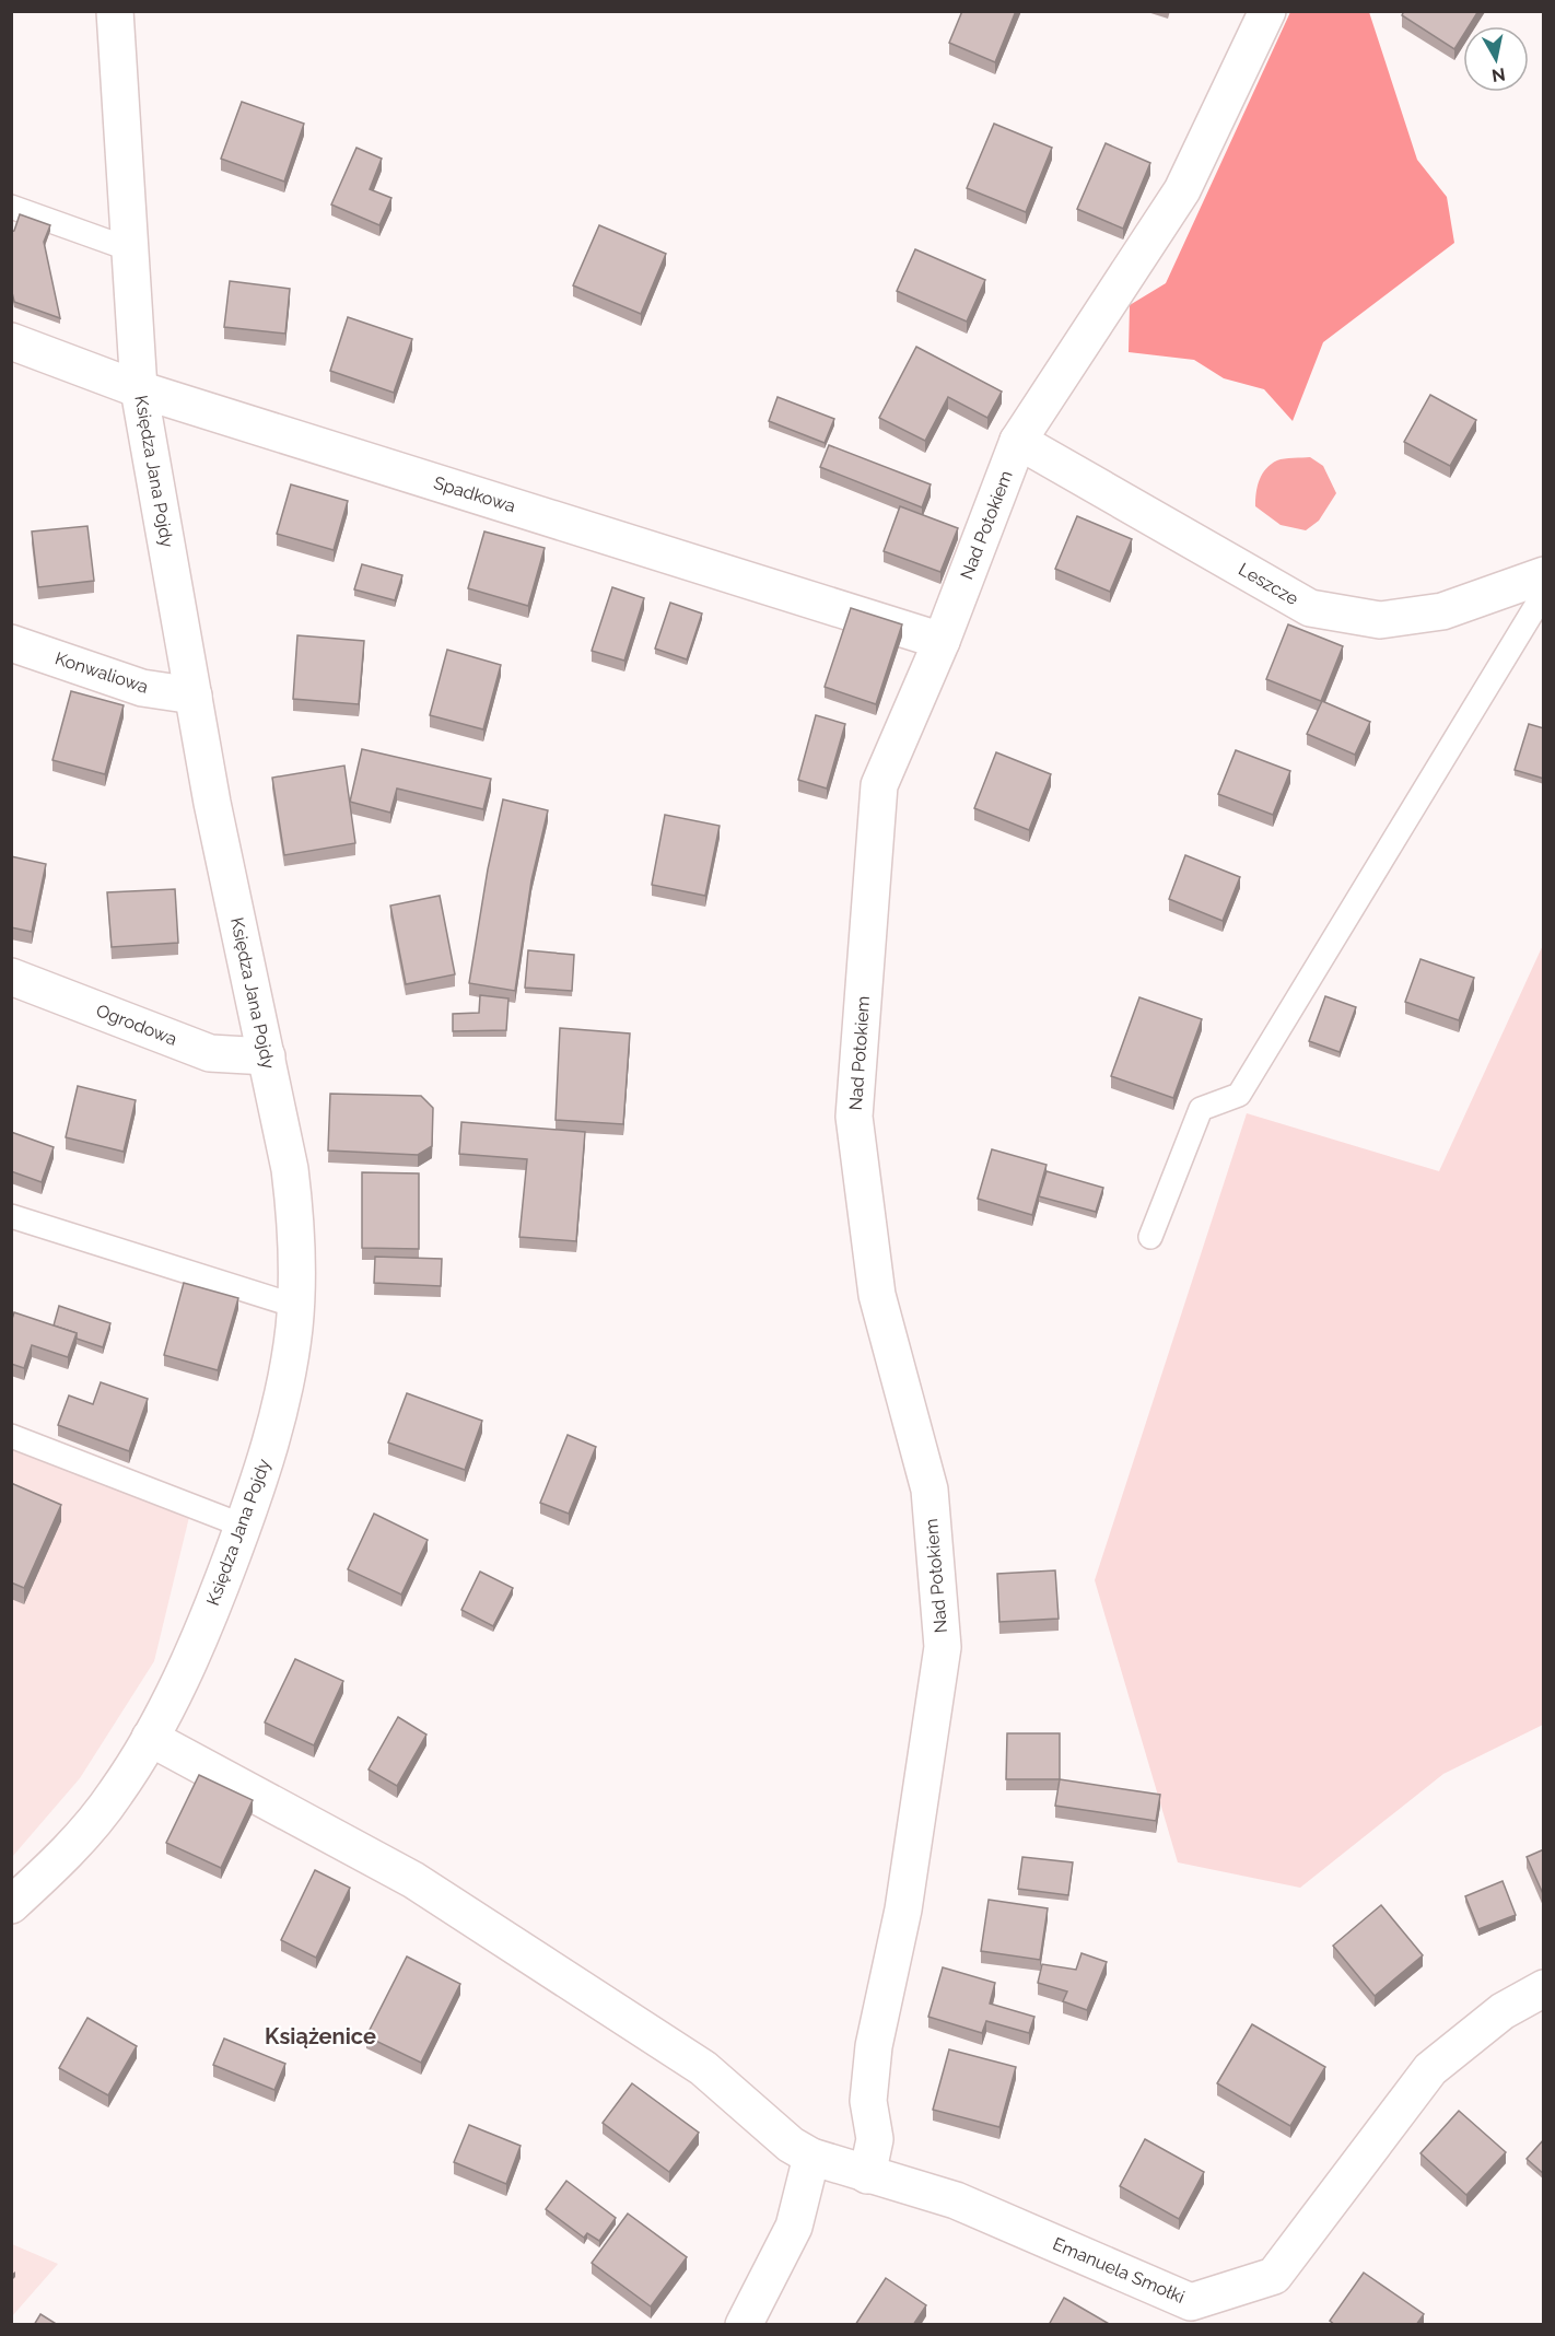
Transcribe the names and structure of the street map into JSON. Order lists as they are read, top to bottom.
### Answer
{
  "streets": {
    "street": [
      "Księdza Jana Pojdy",
      "Spadkowa",
      "Nad Potokiem",
      "Leszcze",
      "Konwaliowa",
      "Ogrodowa",
      "Emanuela Smołki"
    ]
  },
  "crossings": [
    ["Księdza Jana Pojdy", "Spadkowa"],
    ["Księdza Jana Pojdy", "Konwaliowa"],
    ["Księdza Jana Pojdy", "Ogrodowa"],
    ["Księdza Jana Pojdy", "Emanuela Smołki"],
    ["Spadkowa", "Nad Potokiem"],
    ["Nad Potokiem", "Leszcze"],
    ["Nad Potokiem", "Emanuela Smołki"]
  ],
  "districts": ["Książenice"],
  "north": "bottom"
}
